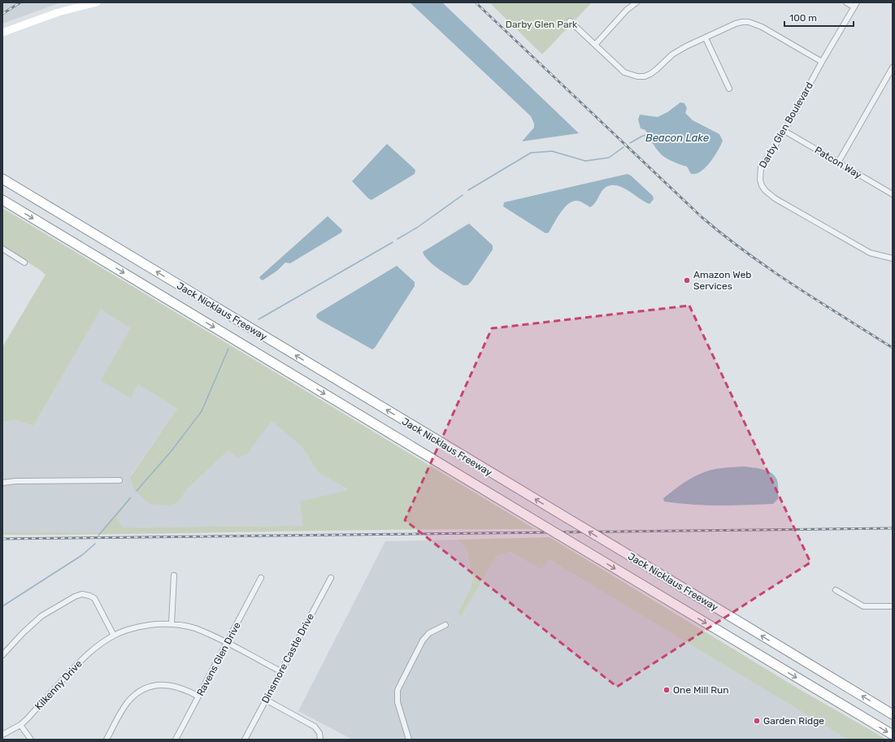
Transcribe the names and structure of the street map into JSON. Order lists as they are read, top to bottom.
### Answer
{
  "streets": {
    "highway": ["Jack Nicklaus Freeway"],
    "street": [
      "Darby Glen Boulevard",
      "Patcon Way",
      "Dinsmore Castle Drive",
      "Ravens Glen Drive",
      "Kilkenny Drive"
    ]
  },
  "crossings": [
    ["Darby Glen Boulevard", "Patcon Way"],
    ["Dinsmore Castle Drive", "Kilkenny Drive"],
    ["Ravens Glen Drive", "Kilkenny Drive"]
  ],
  "water": ["Beacon Lake"],
  "parks": ["Darby Glen Park"],
  "places": ["Amazon Web Services", "One Mill Run", "Garden Ridge"],
  "scale_bar": "100 m"
}
